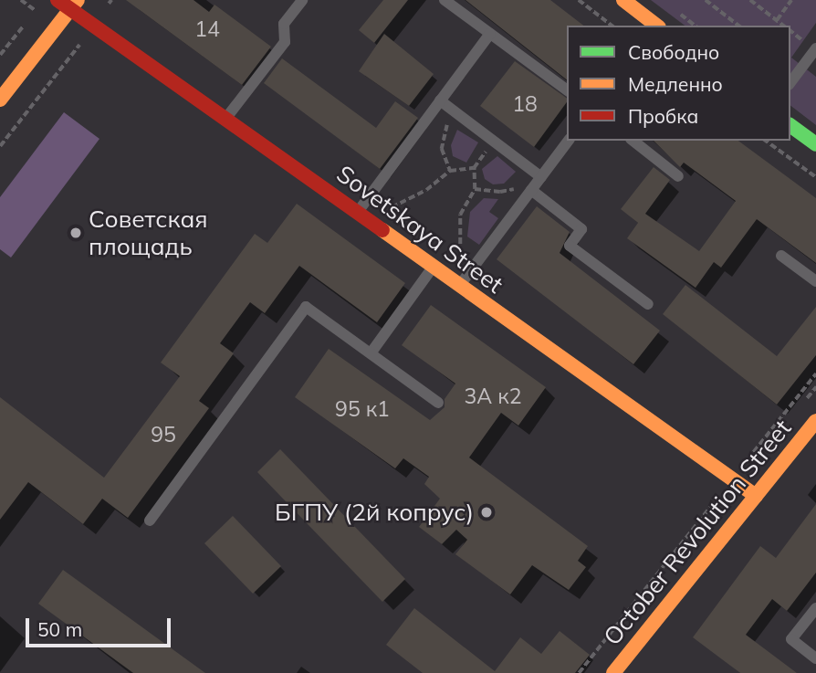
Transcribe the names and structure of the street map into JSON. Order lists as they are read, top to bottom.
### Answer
{
  "streets": {
    "street": ["Sovetskaya Street", "October Revolution Street"]
  },
  "crossings": [
    ["Sovetskaya Street", "October Revolution Street"]
  ],
  "places": ["Советская площадь", "БГПУ (2й копрус)"],
  "house_numbers": [
    "14",
    "18",
    "3А к2",
    "95 к1",
    "95"
  ],
  "legend": ["Свободно", "Медленно", "Пробка"],
  "scale_bar": "50 m"
}
